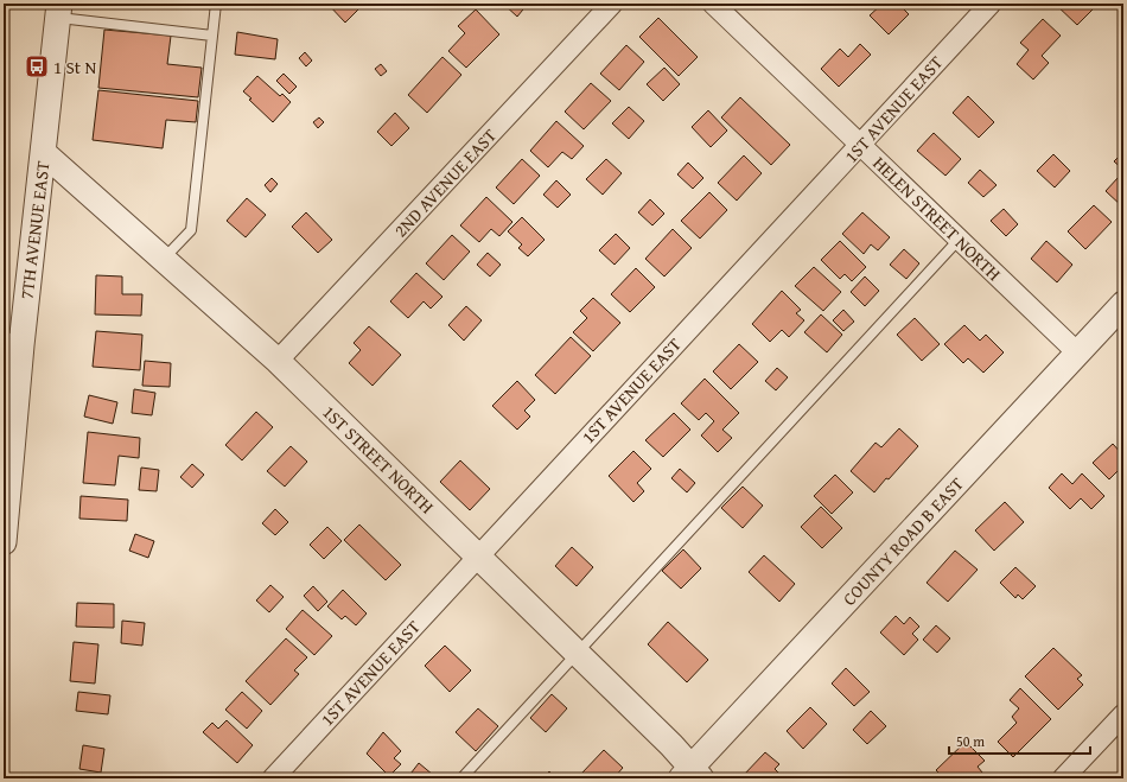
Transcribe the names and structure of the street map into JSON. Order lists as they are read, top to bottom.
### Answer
{
  "streets": {
    "street": [
      "1ST AVENUE EAST",
      "2ND AVENUE EAST",
      "HELEN STREET NORTH",
      "7TH AVENUE EAST",
      "1ST STREET NORTH",
      "COUNTY ROAD B EAST"
    ]
  },
  "crossings": [
    ["1ST AVENUE EAST", "HELEN STREET NORTH"],
    ["1ST AVENUE EAST", "1ST STREET NORTH"],
    ["2ND AVENUE EAST", "1ST STREET NORTH"],
    ["HELEN STREET NORTH", "COUNTY ROAD B EAST"],
    ["7TH AVENUE EAST", "1ST STREET NORTH"],
    ["1ST STREET NORTH", "COUNTY ROAD B EAST"]
  ],
  "places": {
    "bus stop": ["1 St N"]
  },
  "scale_bar": "50 m"
}
